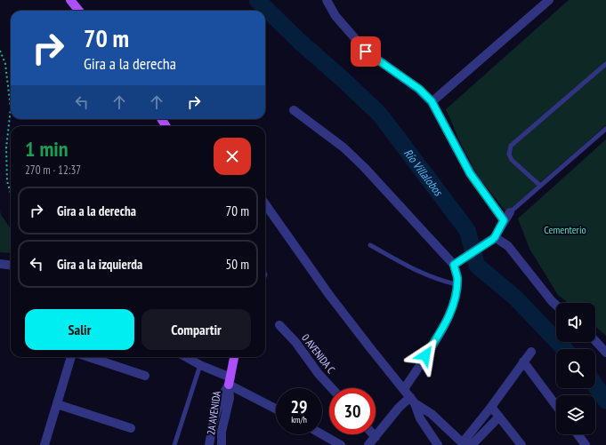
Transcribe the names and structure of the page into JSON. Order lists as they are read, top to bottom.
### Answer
{
  "streets": {
    "street": ["0 AVENIDA C", "2A AVENIDA"]
  },
  "water": ["Río Villalobos"],
  "parks": ["Cementerio"],
  "page": {
    "turn": ["70 m", "Gira a la derecha"],
    "heading": ["1 min", "270 m · 12:37"],
    "list": [
      {
        "name": "Gira a la derecha",
        "value": "70 m"
      },
      {
        "name": "Gira a la izquierda",
        "value": "50 m"
      }
    ],
    "buttons": ["Salir", "Compartir"],
    "speed": "29 km/h",
    "limit": "30"
  }
}
